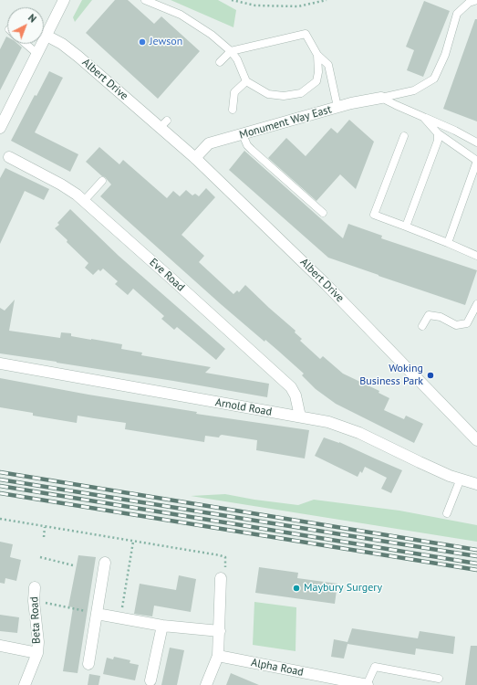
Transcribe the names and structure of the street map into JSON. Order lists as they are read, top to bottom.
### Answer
{
  "streets": {
    "street": [
      "Albert Drive",
      "Monument Way East",
      "Eve Road",
      "Arnold Road",
      "Beta Road",
      "Alpha Road"
    ]
  },
  "crossings": [
    ["Albert Drive", "Monument Way East"],
    ["Eve Road", "Arnold Road"]
  ],
  "places": ["Jewson", "Woking Business Park", "Maybury Surgery"],
  "north": "top right"
}
